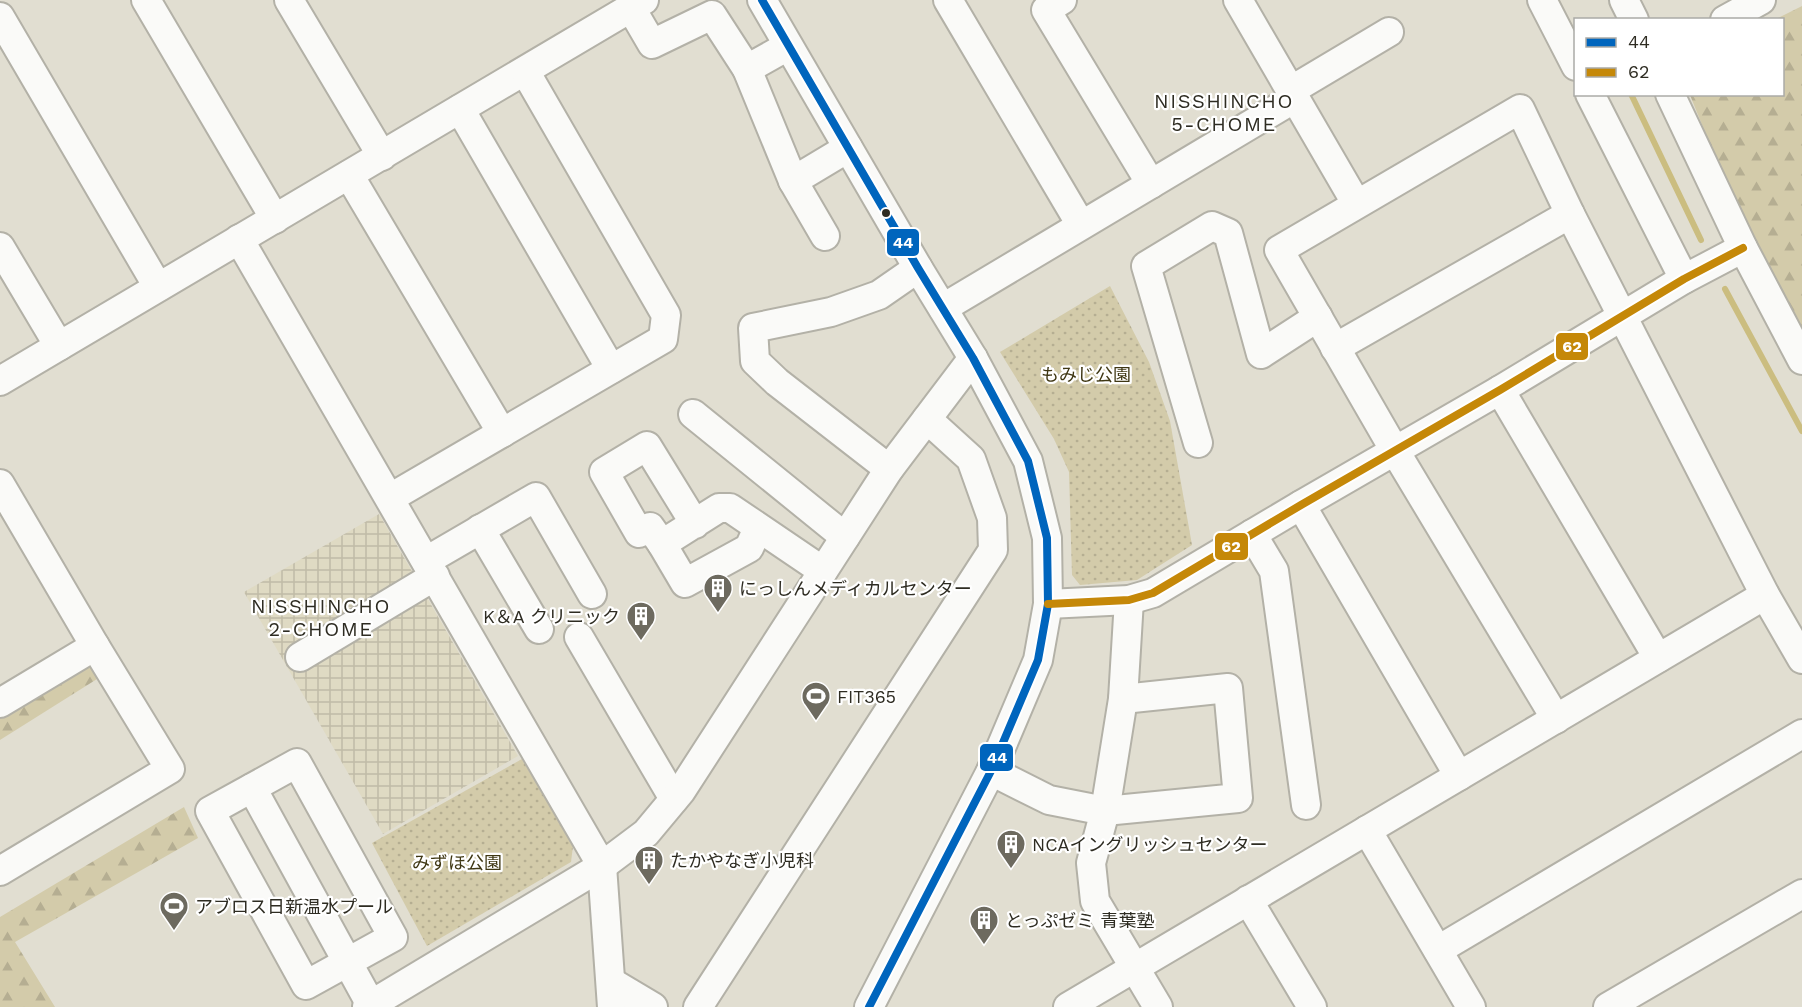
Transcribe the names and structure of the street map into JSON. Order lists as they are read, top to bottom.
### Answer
{
  "districts": ["NISSHINCHO 5-CHOME", "NISSHINCHO 2-CHOME"],
  "parks": ["もみじ公園", "みずほ公園"],
  "places": {
    "building": [
      "にっしんメディカルセンター",
      "K＆A クリニック",
      "NCAイングリッシュセンター",
      "たかやなぎ小児科",
      "とっぷゼミ 青葉塾"
    ],
    "sports": ["FIT365", "アブロス日新温水プール"]
  },
  "lines": ["transit line 44", "transit line 62"],
  "legend": ["44", "62"]
}
